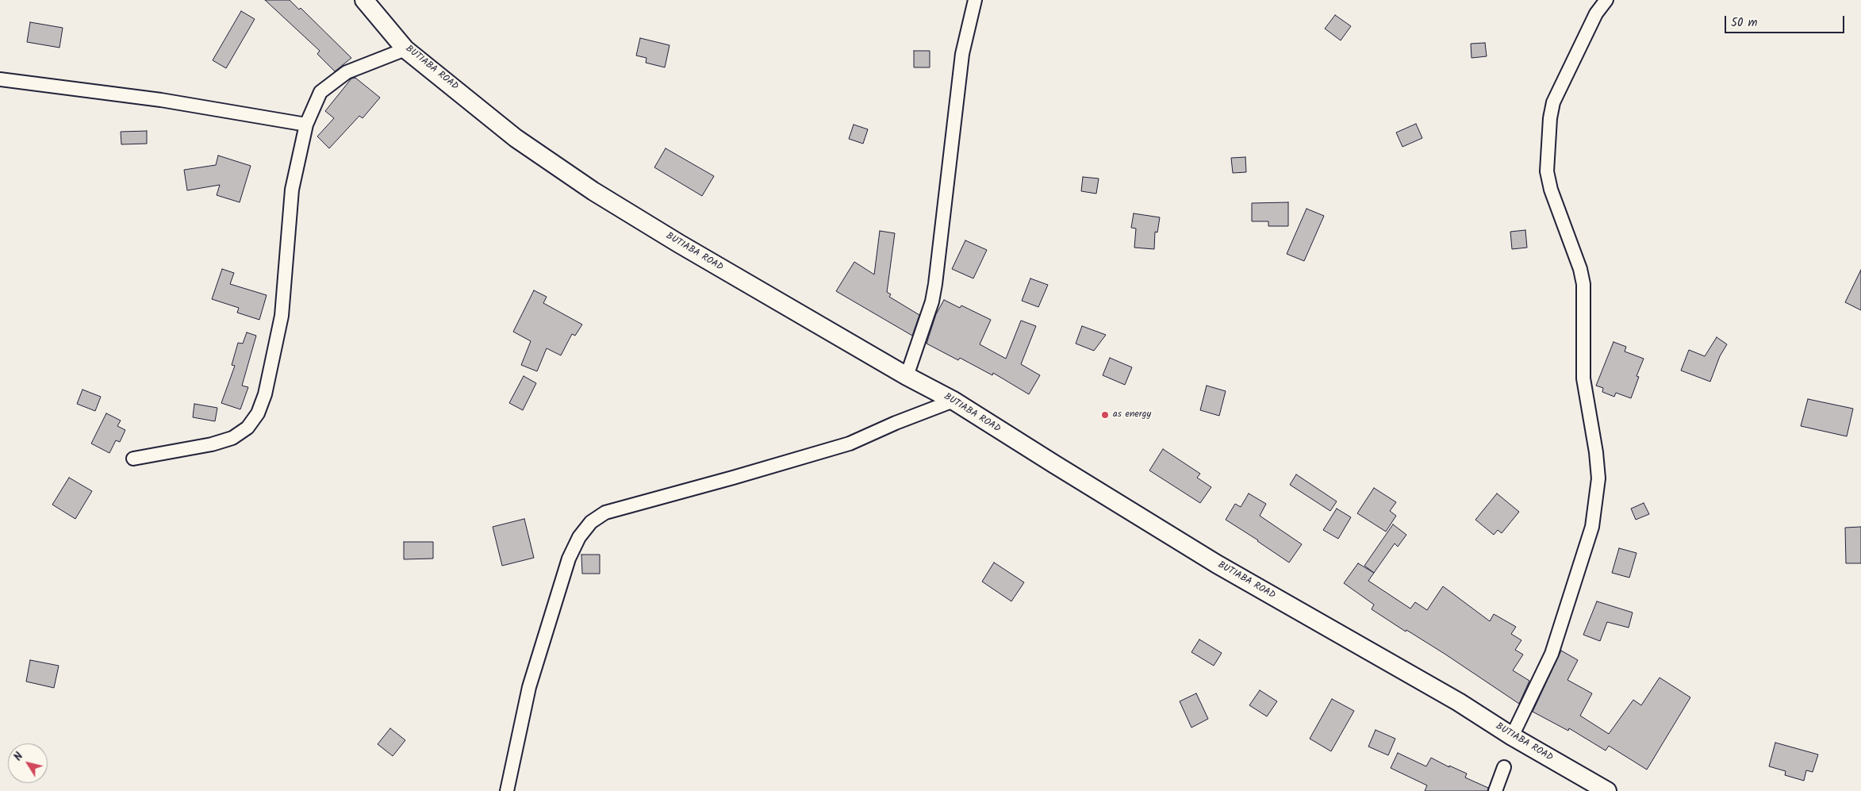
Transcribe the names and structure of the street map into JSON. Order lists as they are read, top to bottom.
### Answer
{
  "streets": {
    "main road": ["BUTIABA ROAD"]
  },
  "places": ["as energy"],
  "scale_bar": "50 m",
  "north": "top left"
}
